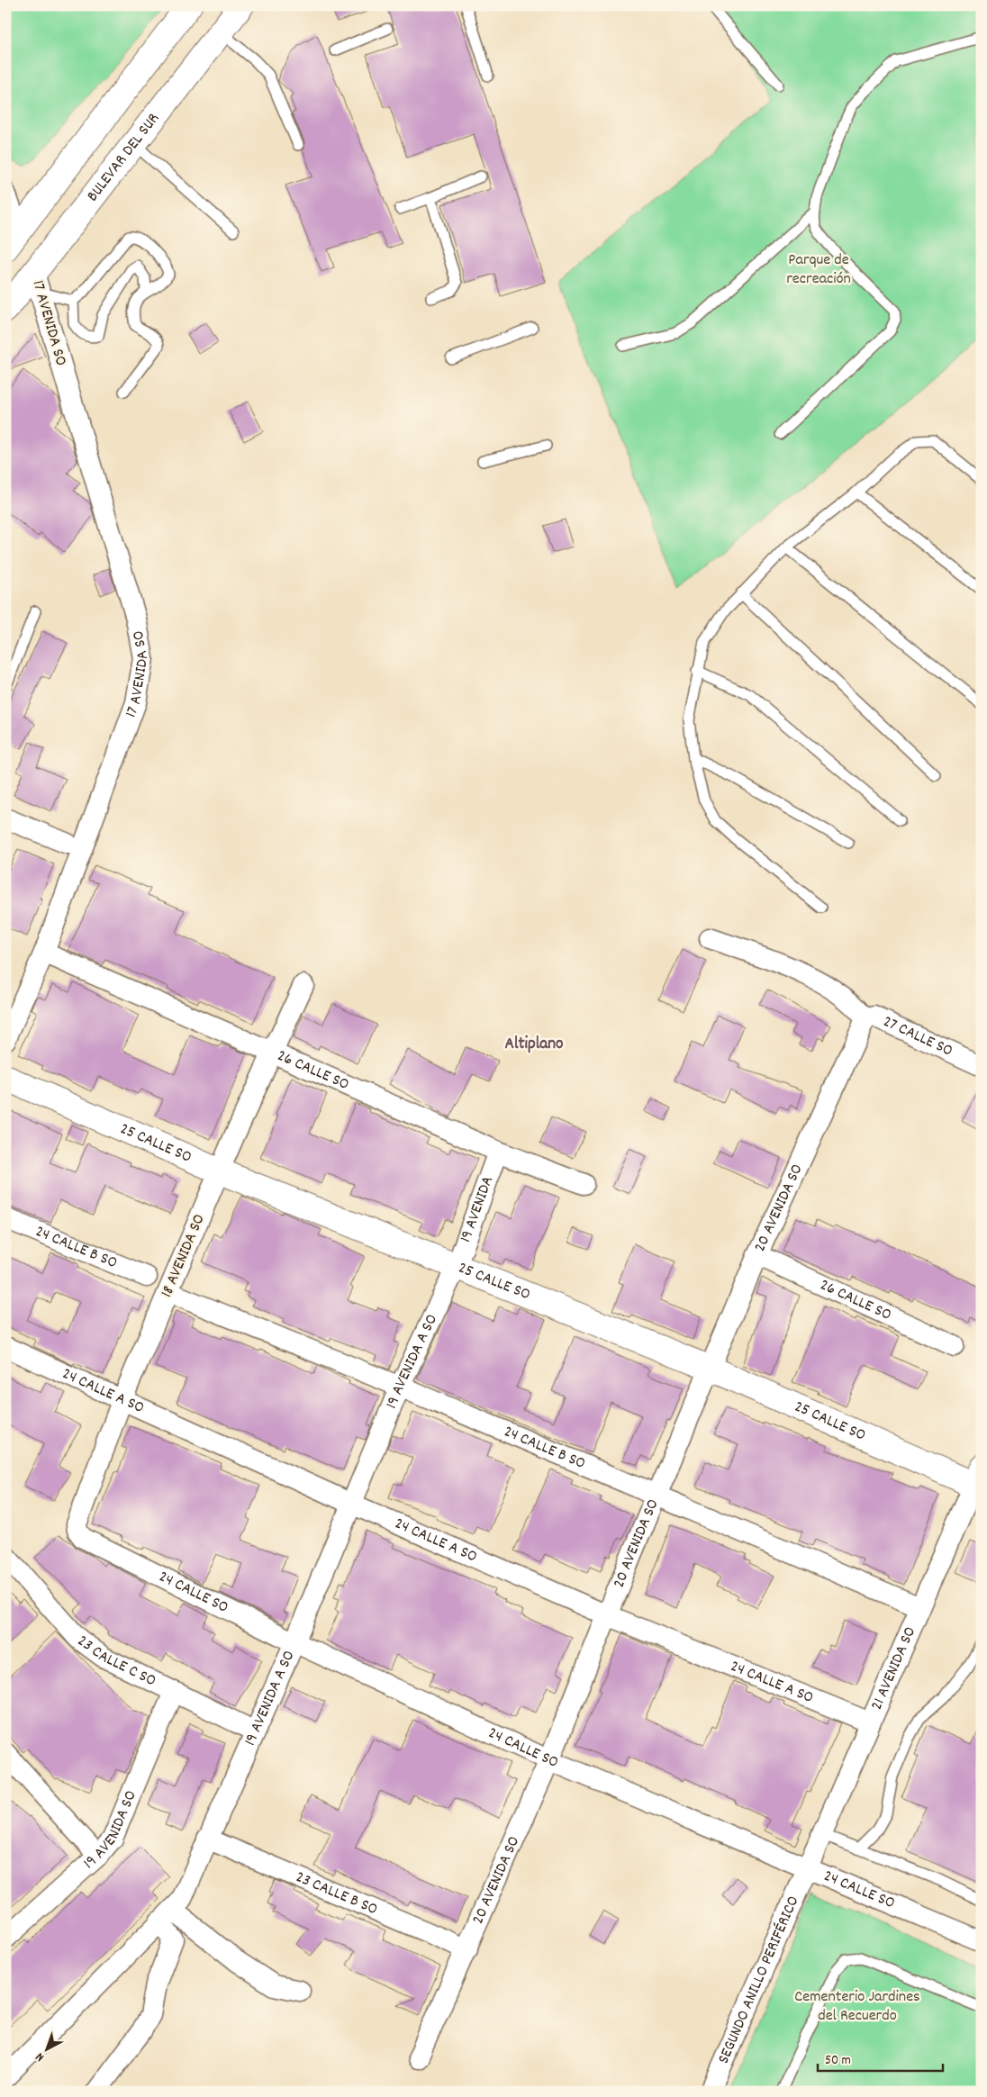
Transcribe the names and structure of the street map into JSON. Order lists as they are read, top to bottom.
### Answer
{
  "streets": {
    "main road": ["BULEVAR DEL SUR", "25 CALLE SO"],
    "street": [
      "17 AVENIDA SO",
      "27 CALLE SO",
      "26 CALLE SO",
      "20 AVENIDA SO",
      "19 AVENIDA",
      "24 CALLE B SO",
      "18 AVENIDA SO",
      "19 AVENIDA A SO",
      "24 CALLE A SO",
      "24 CALLE SO",
      "23 CALLE C SO",
      "21 AVENIDA SO",
      "19 AVENIDA SO",
      "23 CALLE B SO",
      "SEGUNDO ANILLO PERIFÉRICO"
    ]
  },
  "crossings": [
    ["BULEVAR DEL SUR", "17 AVENIDA SO"],
    ["17 AVENIDA SO", "26 CALLE SO"],
    ["27 CALLE SO", "20 AVENIDA SO"],
    ["26 CALLE SO", "20 AVENIDA SO"],
    ["26 CALLE SO", "19 AVENIDA"],
    ["26 CALLE SO", "18 AVENIDA SO"],
    ["25 CALLE SO", "20 AVENIDA SO"],
    ["25 CALLE SO", "19 AVENIDA"],
    ["25 CALLE SO", "18 AVENIDA SO"],
    ["25 CALLE SO", "19 AVENIDA A SO"],
    ["25 CALLE SO", "21 AVENIDA SO"],
    ["20 AVENIDA SO", "24 CALLE B SO"],
    ["20 AVENIDA SO", "24 CALLE A SO"],
    ["20 AVENIDA SO", "24 CALLE SO"],
    ["20 AVENIDA SO", "23 CALLE B SO"],
    ["19 AVENIDA", "19 AVENIDA A SO"],
    ["24 CALLE B SO", "18 AVENIDA SO"],
    ["24 CALLE B SO", "19 AVENIDA A SO"],
    ["24 CALLE B SO", "21 AVENIDA SO"],
    ["18 AVENIDA SO", "24 CALLE A SO"],
    ["18 AVENIDA SO", "24 CALLE SO"],
    ["19 AVENIDA A SO", "24 CALLE A SO"],
    ["19 AVENIDA A SO", "24 CALLE SO"],
    ["19 AVENIDA A SO", "23 CALLE C SO"],
    ["19 AVENIDA A SO", "23 CALLE B SO"],
    ["24 CALLE A SO", "21 AVENIDA SO"],
    ["24 CALLE SO", "21 AVENIDA SO"],
    ["24 CALLE SO", "SEGUNDO ANILLO PERIFÉRICO"],
    ["23 CALLE C SO", "19 AVENIDA SO"],
    ["21 AVENIDA SO", "SEGUNDO ANILLO PERIFÉRICO"]
  ],
  "districts": ["Altiplano"],
  "parks": ["Parque de recreación", "Cementerio Jardines del Recuerdo"],
  "scale_bar": "50 m",
  "north": "bottom left"
}
